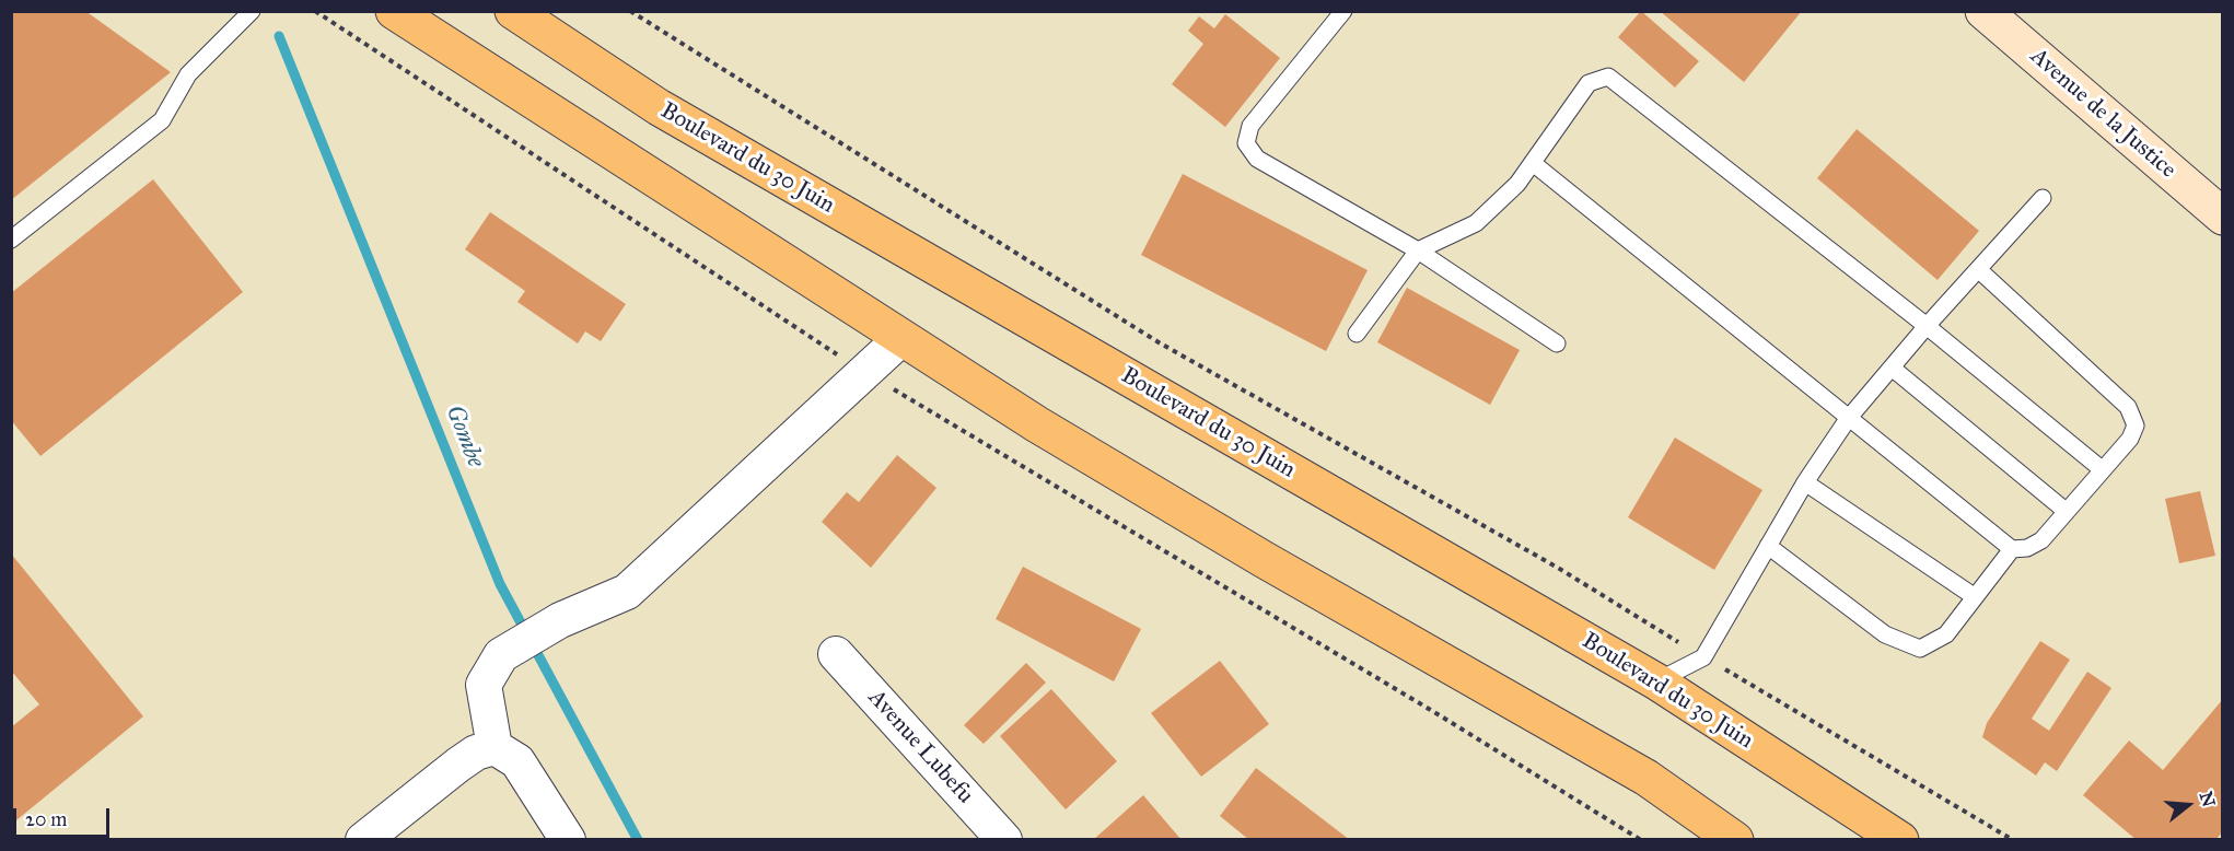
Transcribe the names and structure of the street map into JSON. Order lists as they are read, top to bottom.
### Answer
{
  "streets": {
    "main road": ["Avenue de la Justice", "Boulevard du 30 Juin"],
    "street": ["Avenue Lubefu"]
  },
  "water": ["Gombe"],
  "scale_bar": "20 m",
  "north": "right"
}
